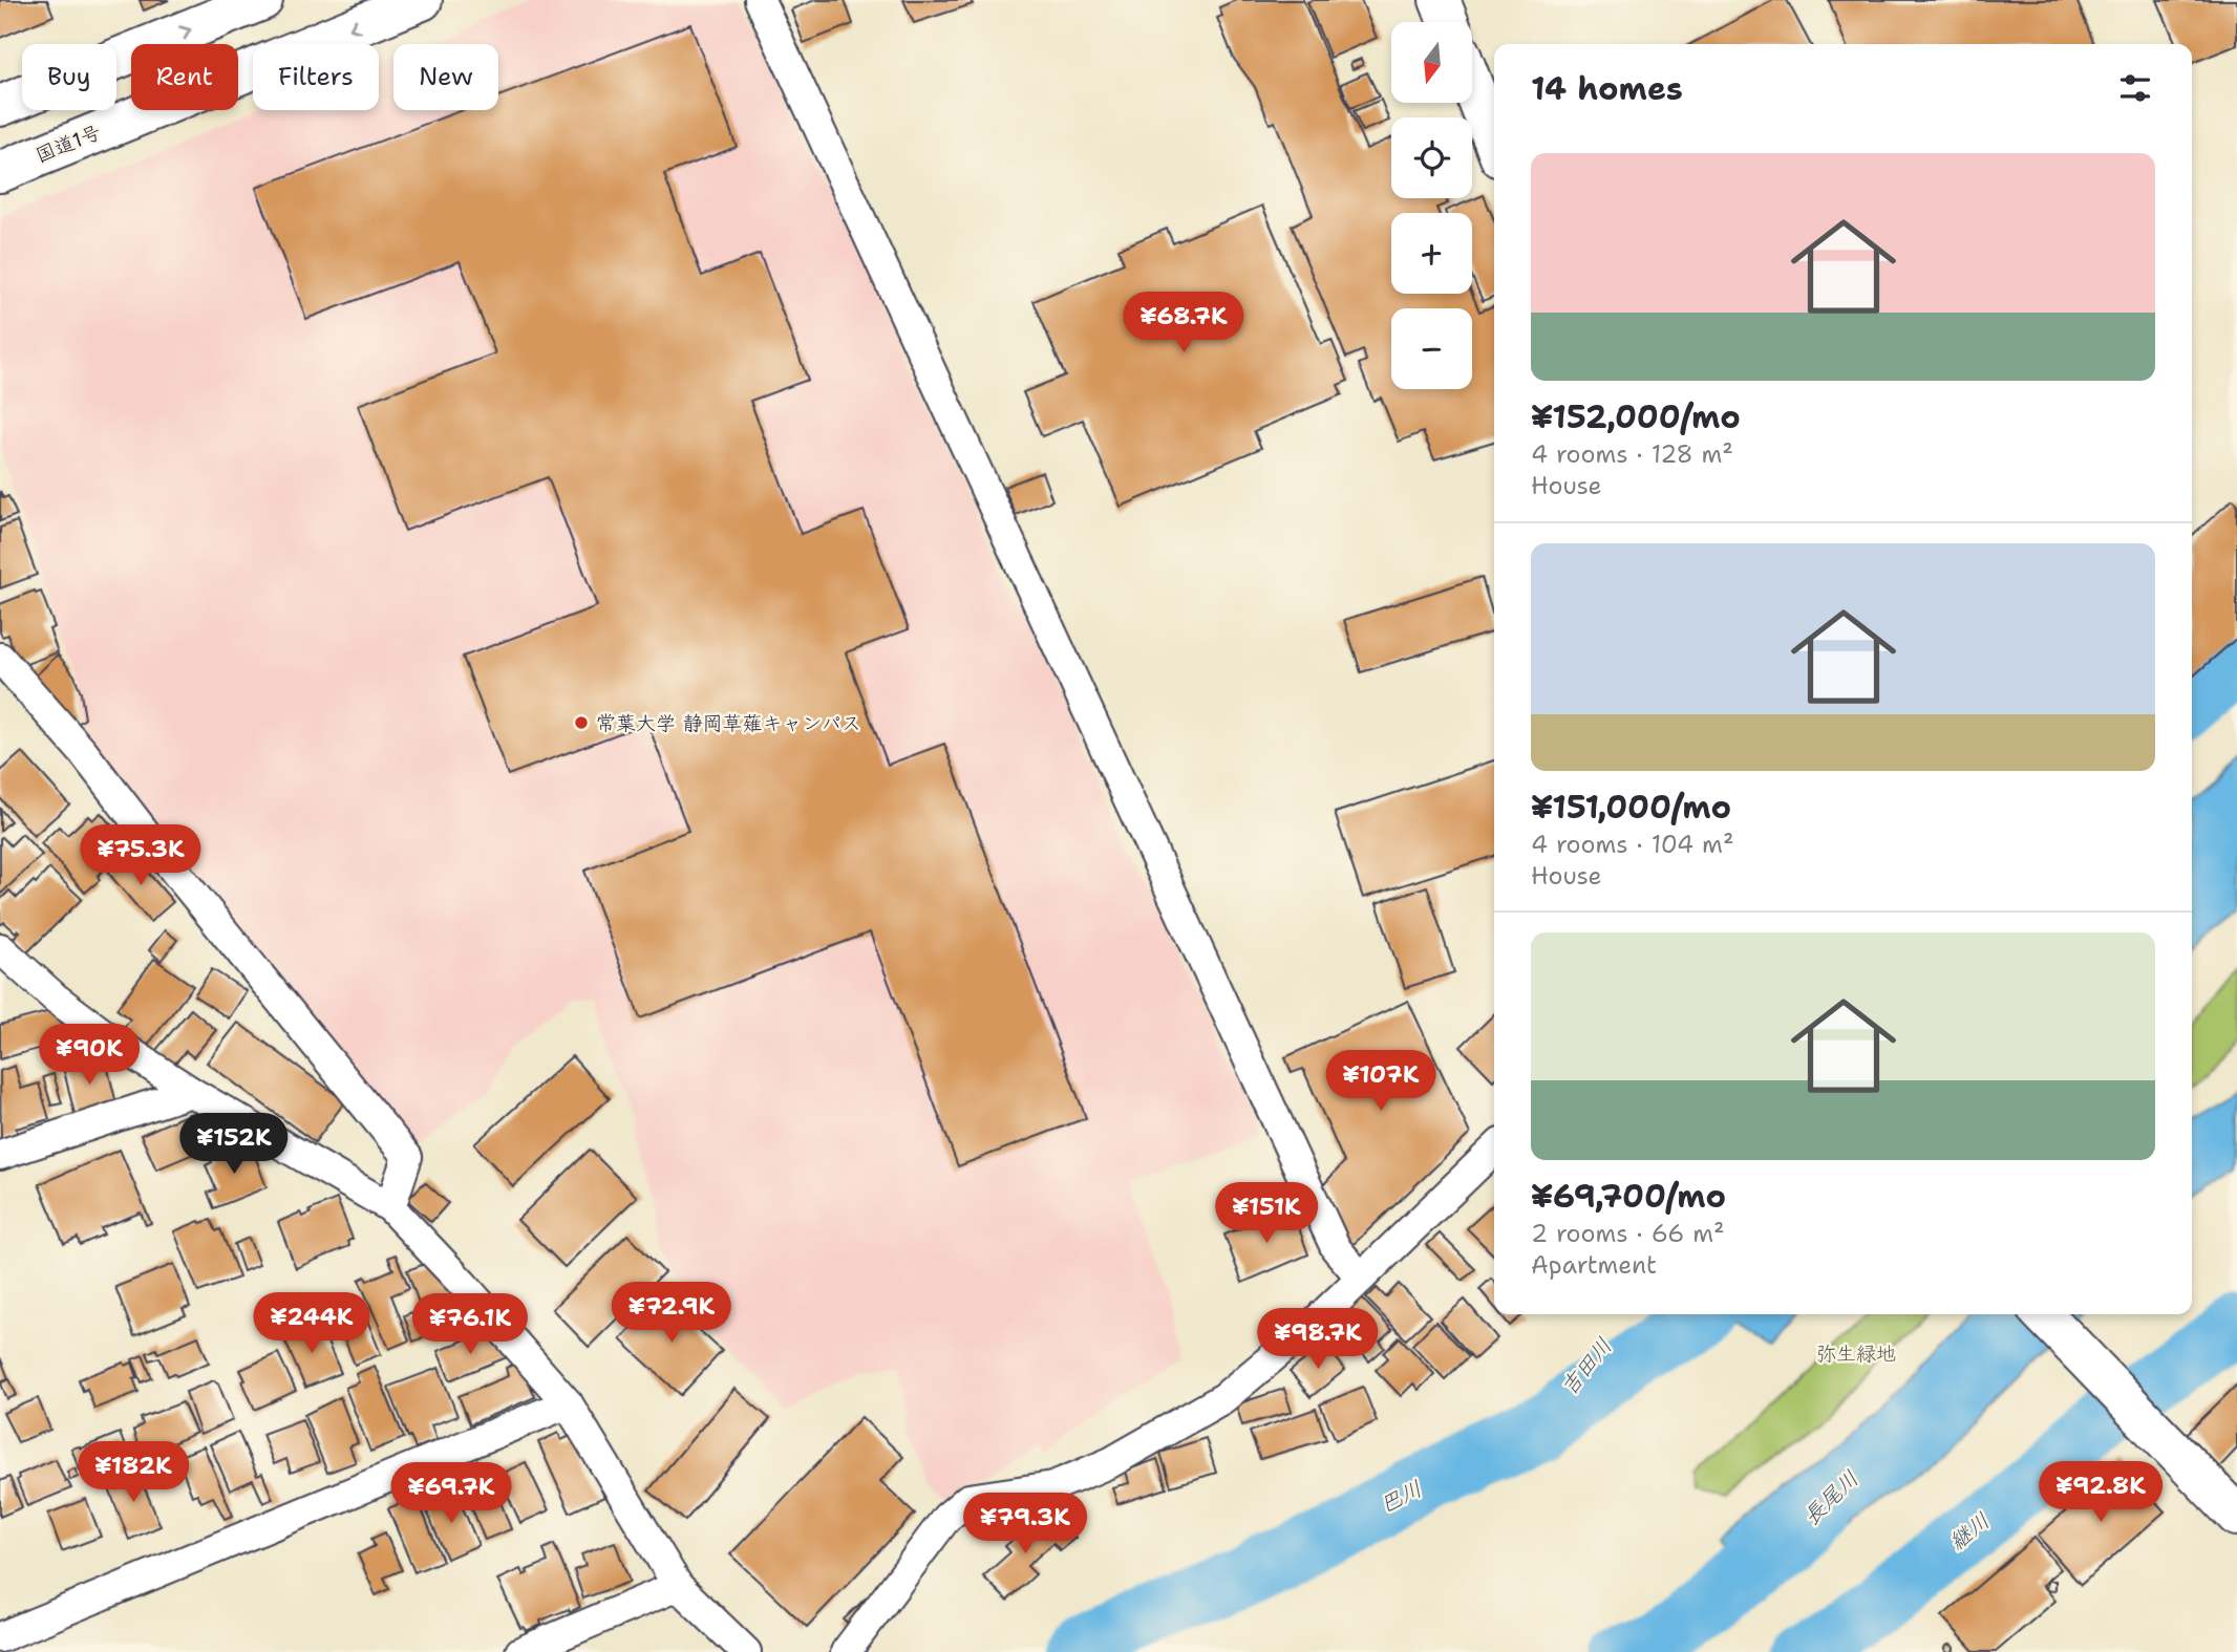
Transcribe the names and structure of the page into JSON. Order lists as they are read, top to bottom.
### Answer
{
  "streets": {
    "main road": ["国道1号"]
  },
  "water": [
    "吉田川",
    "巴川",
    "長尾川",
    "継川"
  ],
  "parks": ["弥生緑地"],
  "places": ["常葉大学 静岡草薙キャンパス"],
  "north": "bottom",
  "page": {
    "map_buttons": ["+", "−"],
    "chip": [
      "Buy",
      "Rent",
      "Filters",
      "New"
    ],
    "heading": "14 homes",
    "list": [
      {
        "name": "¥152,000/mo",
        "note": "4 rooms · 128 m² · House"
      },
      {
        "name": "¥151,000/mo",
        "note": "4 rooms · 104 m² · House"
      },
      {
        "name": "¥69,700/mo",
        "note": "2 rooms · 66 m² · Apartment"
      }
    ],
    "price": [
      "¥68.7K",
      "¥75.3K",
      "¥90K",
      "¥107K",
      "¥152K",
      "¥151K",
      "¥72.9K",
      "¥244K",
      "¥76.1K",
      "¥98.7K",
      "¥182K",
      "¥92.8K",
      "¥69.7K",
      "¥79.3K"
    ]
  }
}
